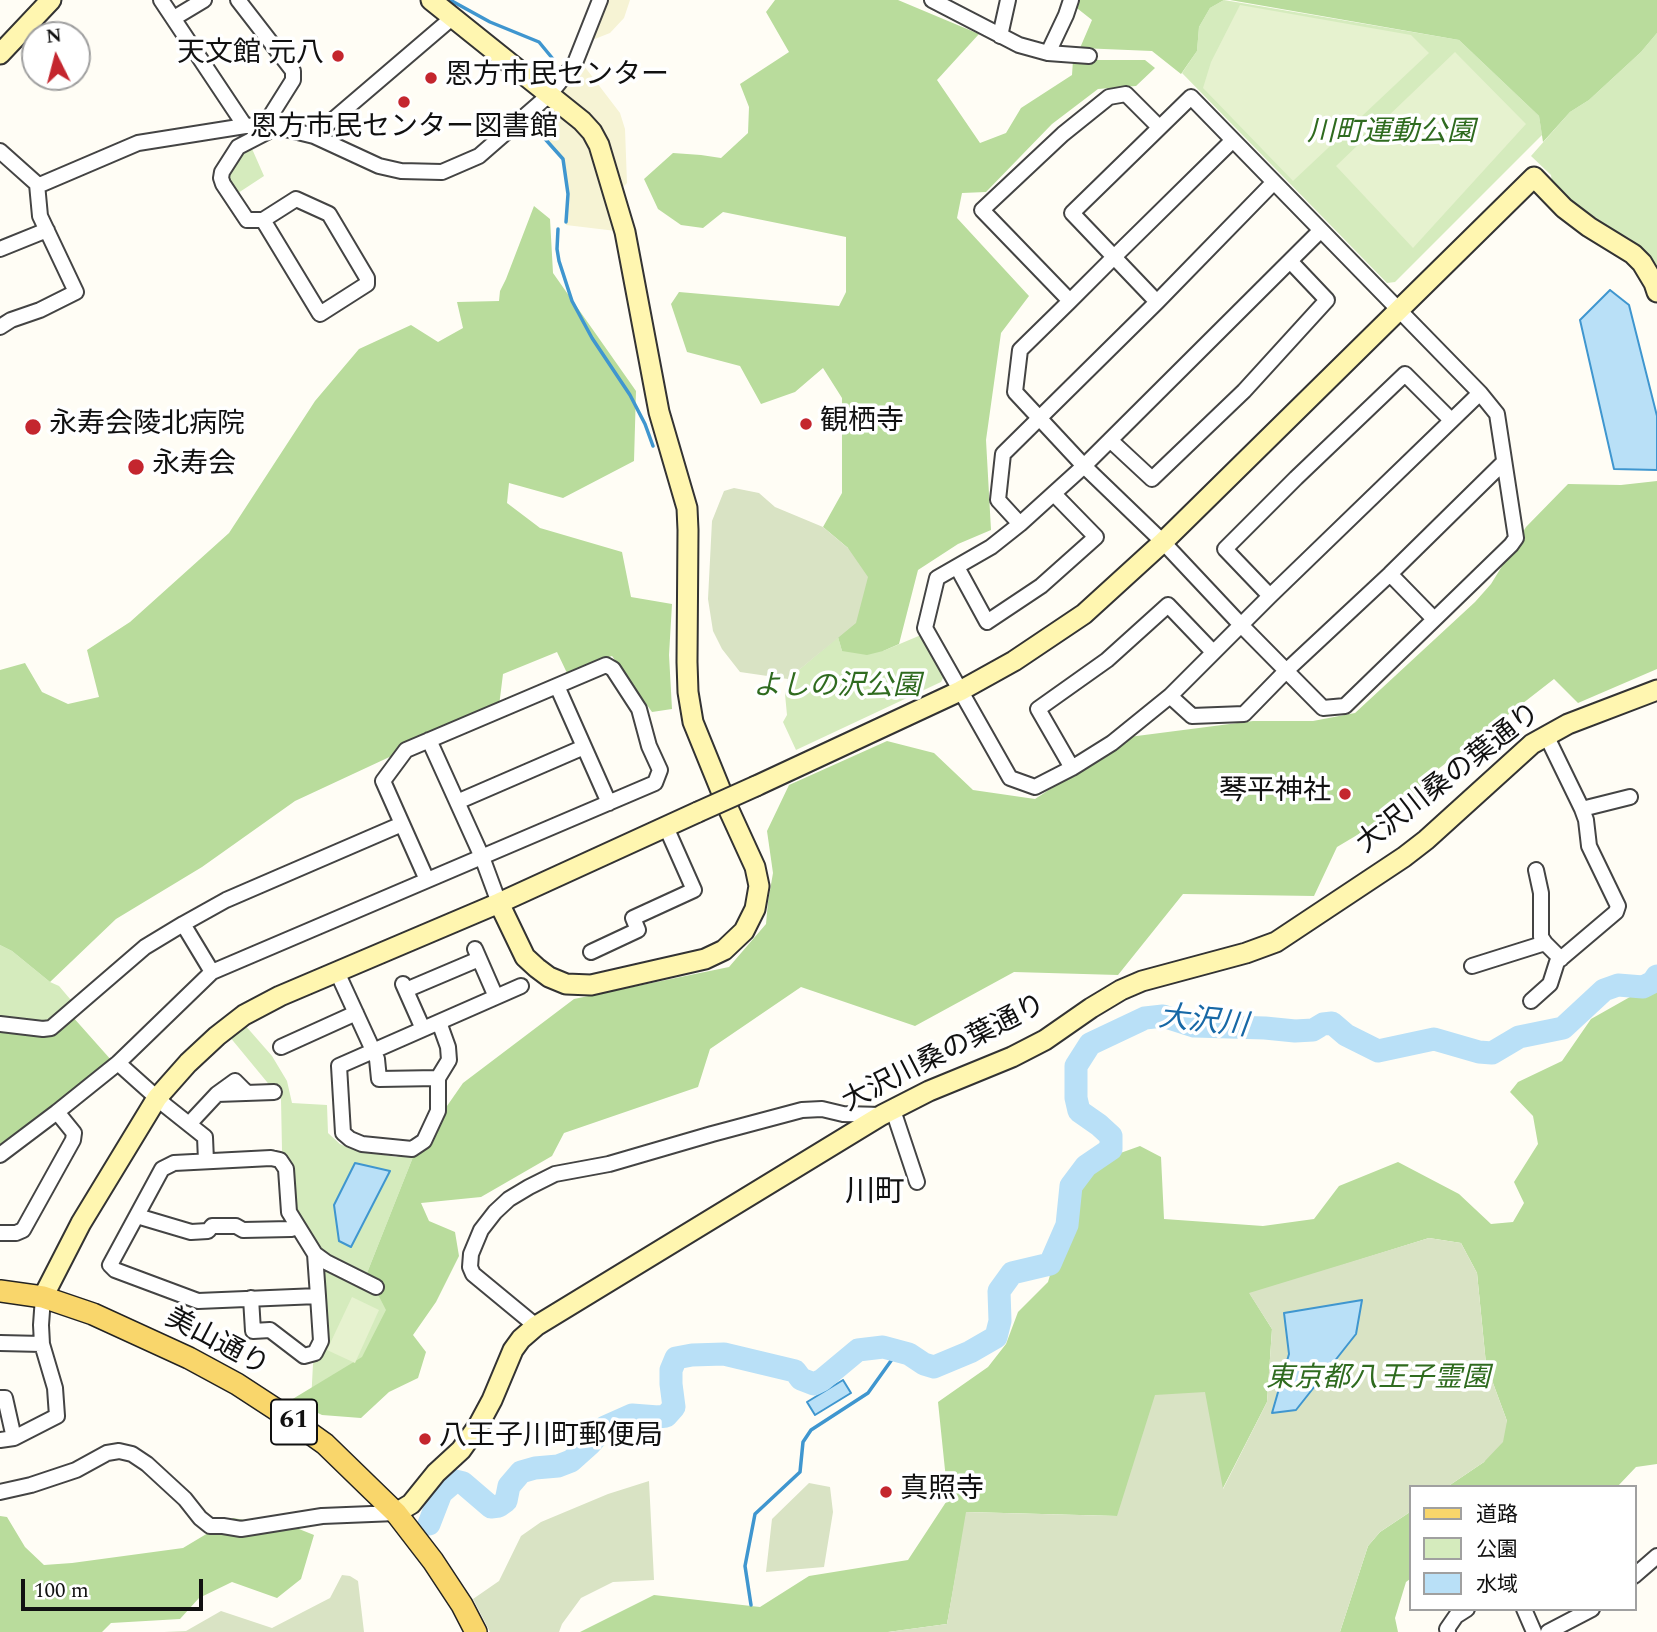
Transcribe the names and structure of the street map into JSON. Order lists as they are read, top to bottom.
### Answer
{
  "streets": {
    "main road": ["美山通り", "61"],
    "street": ["大沢川桑の葉通り"]
  },
  "crossings": [
    ["大沢川桑の葉通り", "美山通り"]
  ],
  "districts": ["川町"],
  "water": ["大沢川"],
  "parks": ["川町運動公園", "よしの沢公園", "東京都八王子霊園"],
  "places": [
    "天文館 元八",
    "恩方市民センター",
    "恩方市民センター図書館",
    "観栖寺",
    "永寿会陵北病院",
    "永寿会",
    "琴平神社",
    "八王子川町郵便局",
    "真照寺"
  ],
  "legend": ["道路", "公園", "水域"],
  "scale_bar": "100 m",
  "north": "top"
}
